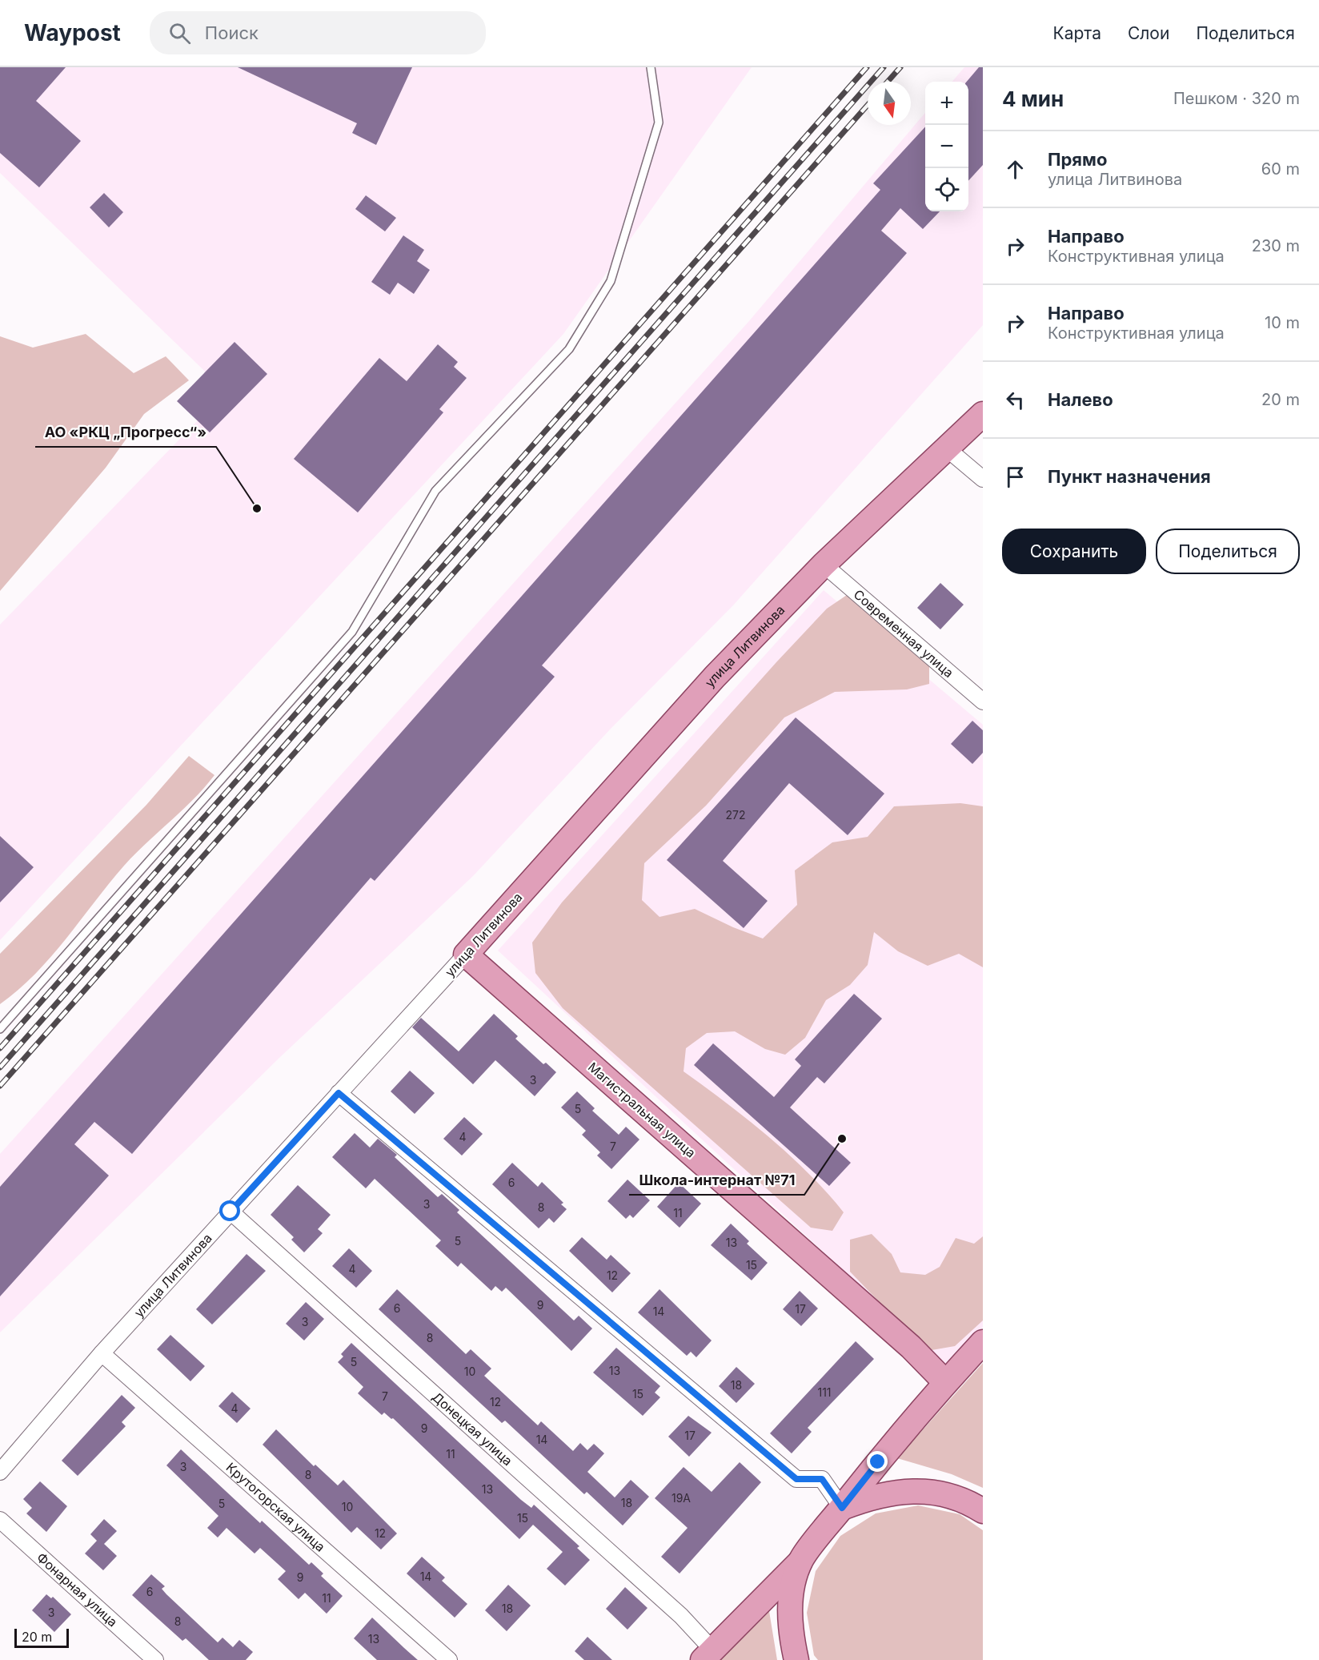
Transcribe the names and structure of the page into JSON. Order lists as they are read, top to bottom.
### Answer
{
  "streets": {
    "main road": ["улица Литвинова", "Магистральная улица"],
    "street": [
      "Современная улица",
      "Донецкая улица",
      "Крутогорская улица",
      "Фонарная улица"
    ]
  },
  "crossings": [
    ["Современная улица", "улица Литвинова"],
    ["улица Литвинова", "Магистральная улица"],
    ["улица Литвинова", "Донецкая улица"],
    ["улица Литвинова", "Крутогорская улица"]
  ],
  "places": ["АО «РКЦ „Прогресс“»", "Школа-интернат №71"],
  "house_numbers": [
    "272",
    "3",
    "5",
    "4",
    "7",
    "6",
    "3",
    "8",
    "11",
    "5",
    "13",
    "15",
    "4",
    "12",
    "9",
    "6",
    "17",
    "14",
    "3",
    "8",
    "5",
    "13",
    "10",
    "18",
    "111",
    "15",
    "7",
    "12",
    "4",
    "9",
    "17",
    "14",
    "11",
    "3",
    "8",
    "13",
    "19А",
    "18",
    "5",
    "10",
    "15",
    "12",
    "14",
    "9",
    "6",
    "11",
    "18",
    "3",
    "8",
    "13"
  ],
  "scale_bar": "20 m",
  "north": "bottom",
  "page": {
    "header": "Waypost",
    "search": "Поиск",
    "nav": ["Карта", "Слои", "Поделиться"],
    "heading": ["4 мин", "Пешком · 320 m"],
    "map_buttons": ["+", "−"],
    "list": [
      ["Прямо", "улица Литвинова", "60 m"],
      ["Направо", "Конструктивная улица", "230 m"],
      ["Направо", "Конструктивная улица", "10 m"],
      ["Налево", "20 m"],
      "Пункт назначения"
    ],
    "buttons": ["Сохранить", "Поделиться"],
    "scale": "20 m"
  }
}
